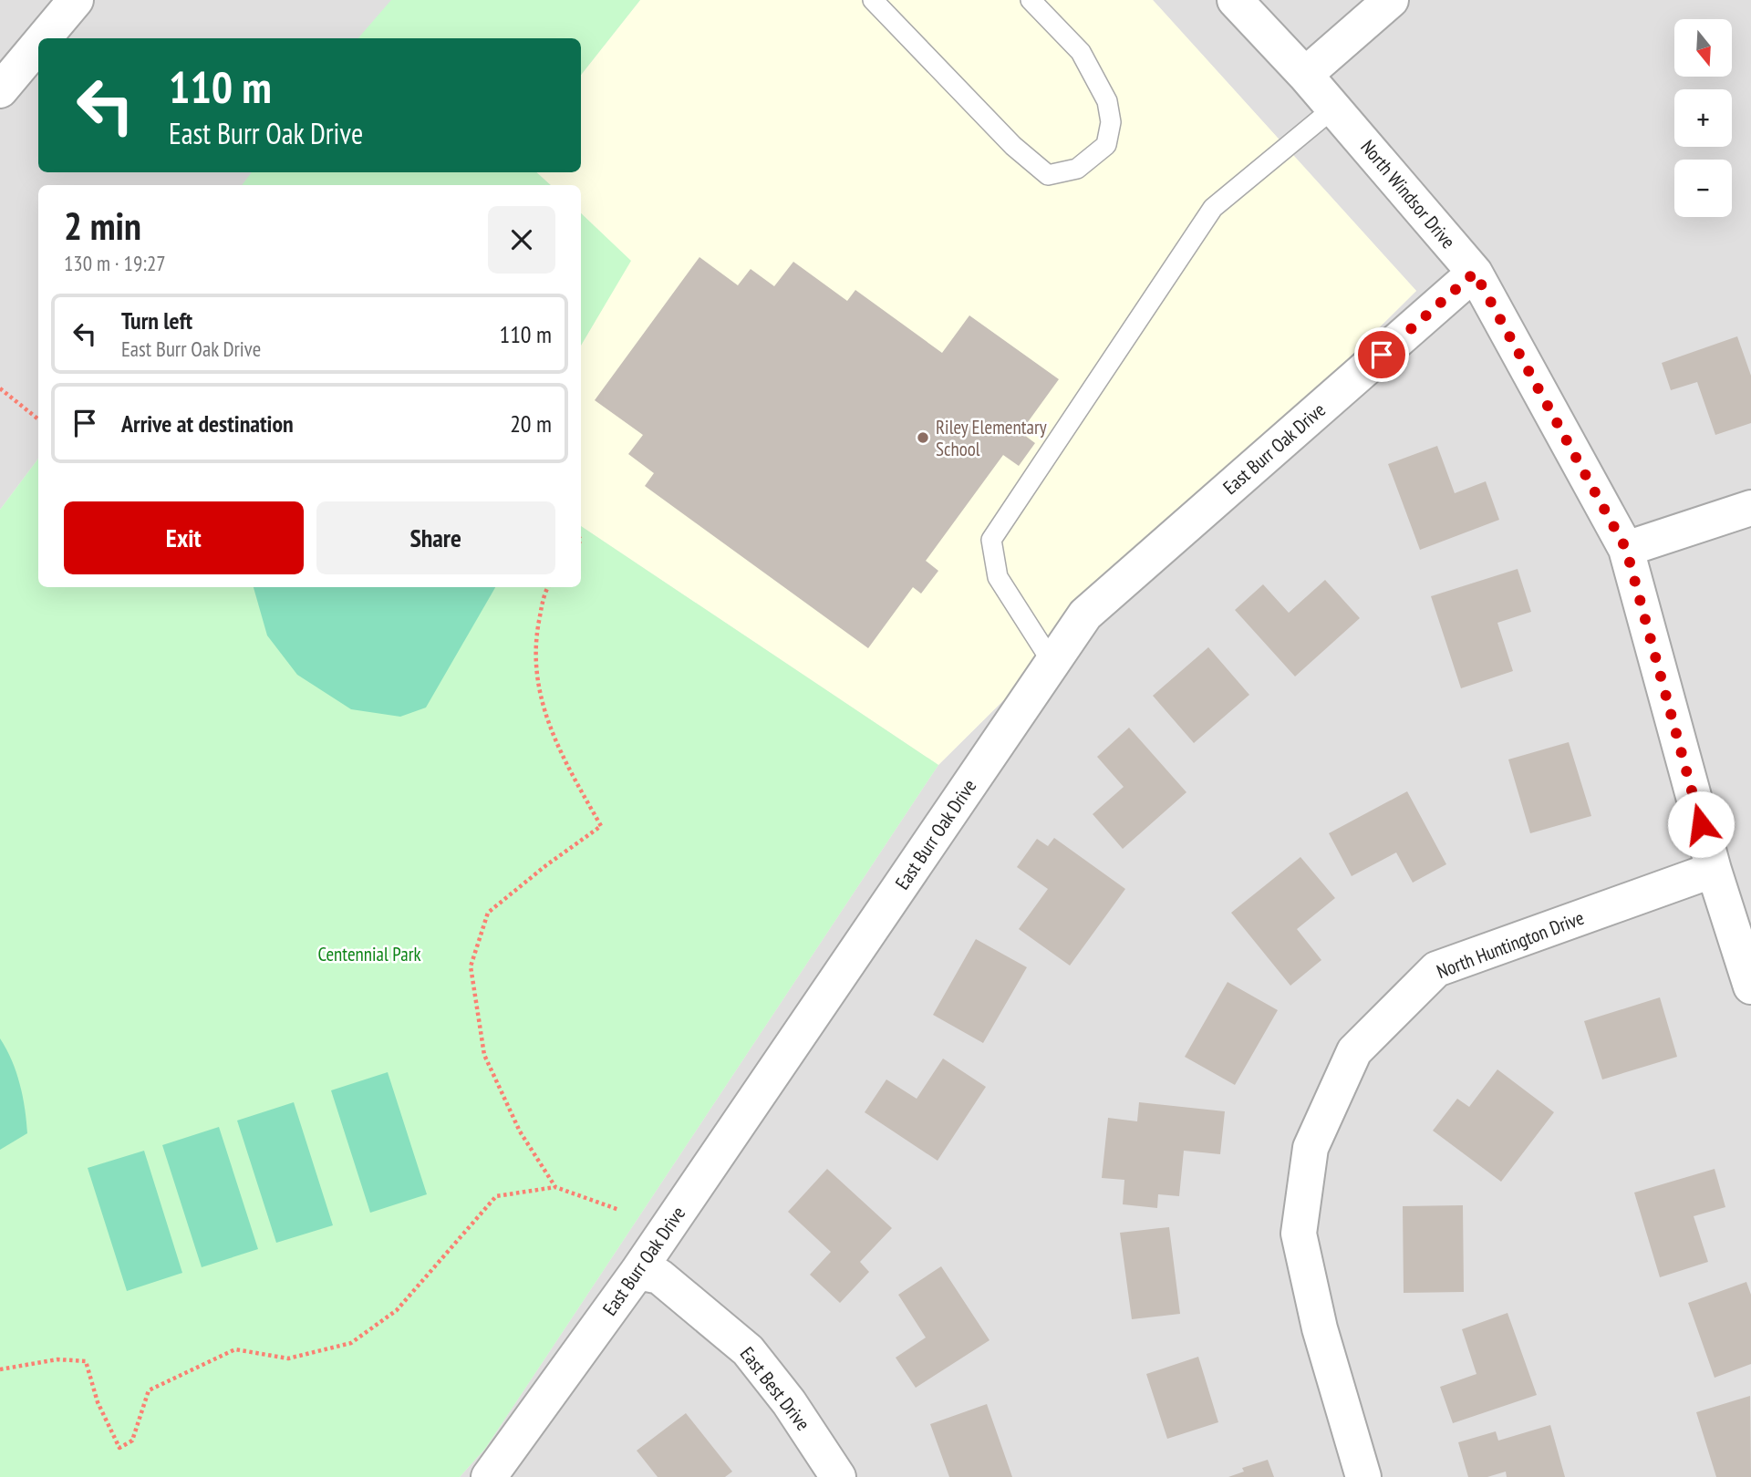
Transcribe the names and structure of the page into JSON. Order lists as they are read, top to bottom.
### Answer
{
  "streets": {
    "street": [
      "North Windsor Drive",
      "East Burr Oak Drive",
      "North Huntington Drive",
      "East Best Drive"
    ]
  },
  "crossings": [
    ["North Windsor Drive", "East Burr Oak Drive"],
    ["North Windsor Drive", "North Huntington Drive"],
    ["East Burr Oak Drive", "East Best Drive"]
  ],
  "parks": ["Centennial Park"],
  "places": ["Riley Elementary School"],
  "north": "bottom",
  "page": {
    "map_buttons": ["+", "−"],
    "turn": ["110 m", "East Burr Oak Drive"],
    "heading": ["2 min", "130 m · 19:27"],
    "list": [
      {
        "name": "Turn left",
        "note": "East Burr Oak Drive",
        "value": "110 m"
      },
      {
        "name": "Arrive at destination",
        "value": "20 m"
      }
    ],
    "buttons": ["Exit", "Share"]
  }
}
